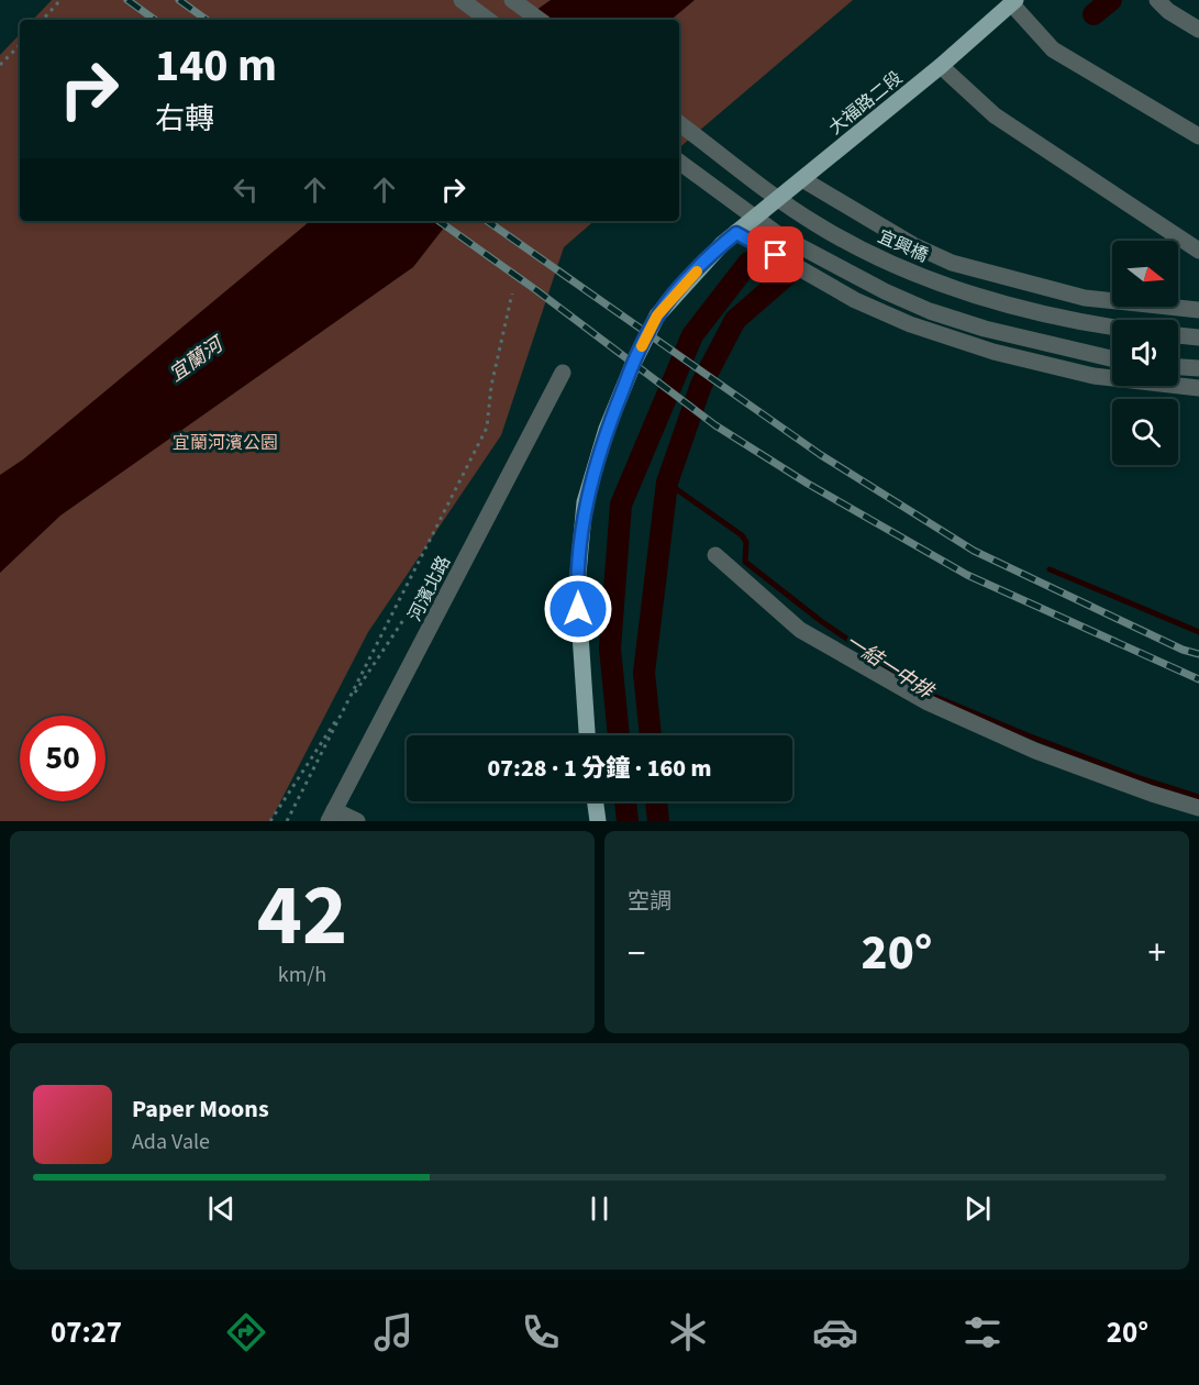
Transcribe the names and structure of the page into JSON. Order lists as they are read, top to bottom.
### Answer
{
  "streets": {
    "main road": ["大福路二段"],
    "street": ["宜興橋", "河濱北路"]
  },
  "water": ["宜蘭河", "一結一中排"],
  "parks": ["宜蘭河濱公園"],
  "north": "right",
  "page": {
    "turn": ["140 m", "右轉"],
    "limit": "50",
    "trip": "07:28 · 1 分鐘 · 160 m",
    "tile": [
      ["42", "km/h"],
      "空調"
    ],
    "heat": ["−", "20°", "+"],
    "song": ["Paper Moons", "Ada Vale"],
    "tabs": ["07:27", "20°"]
  }
}
